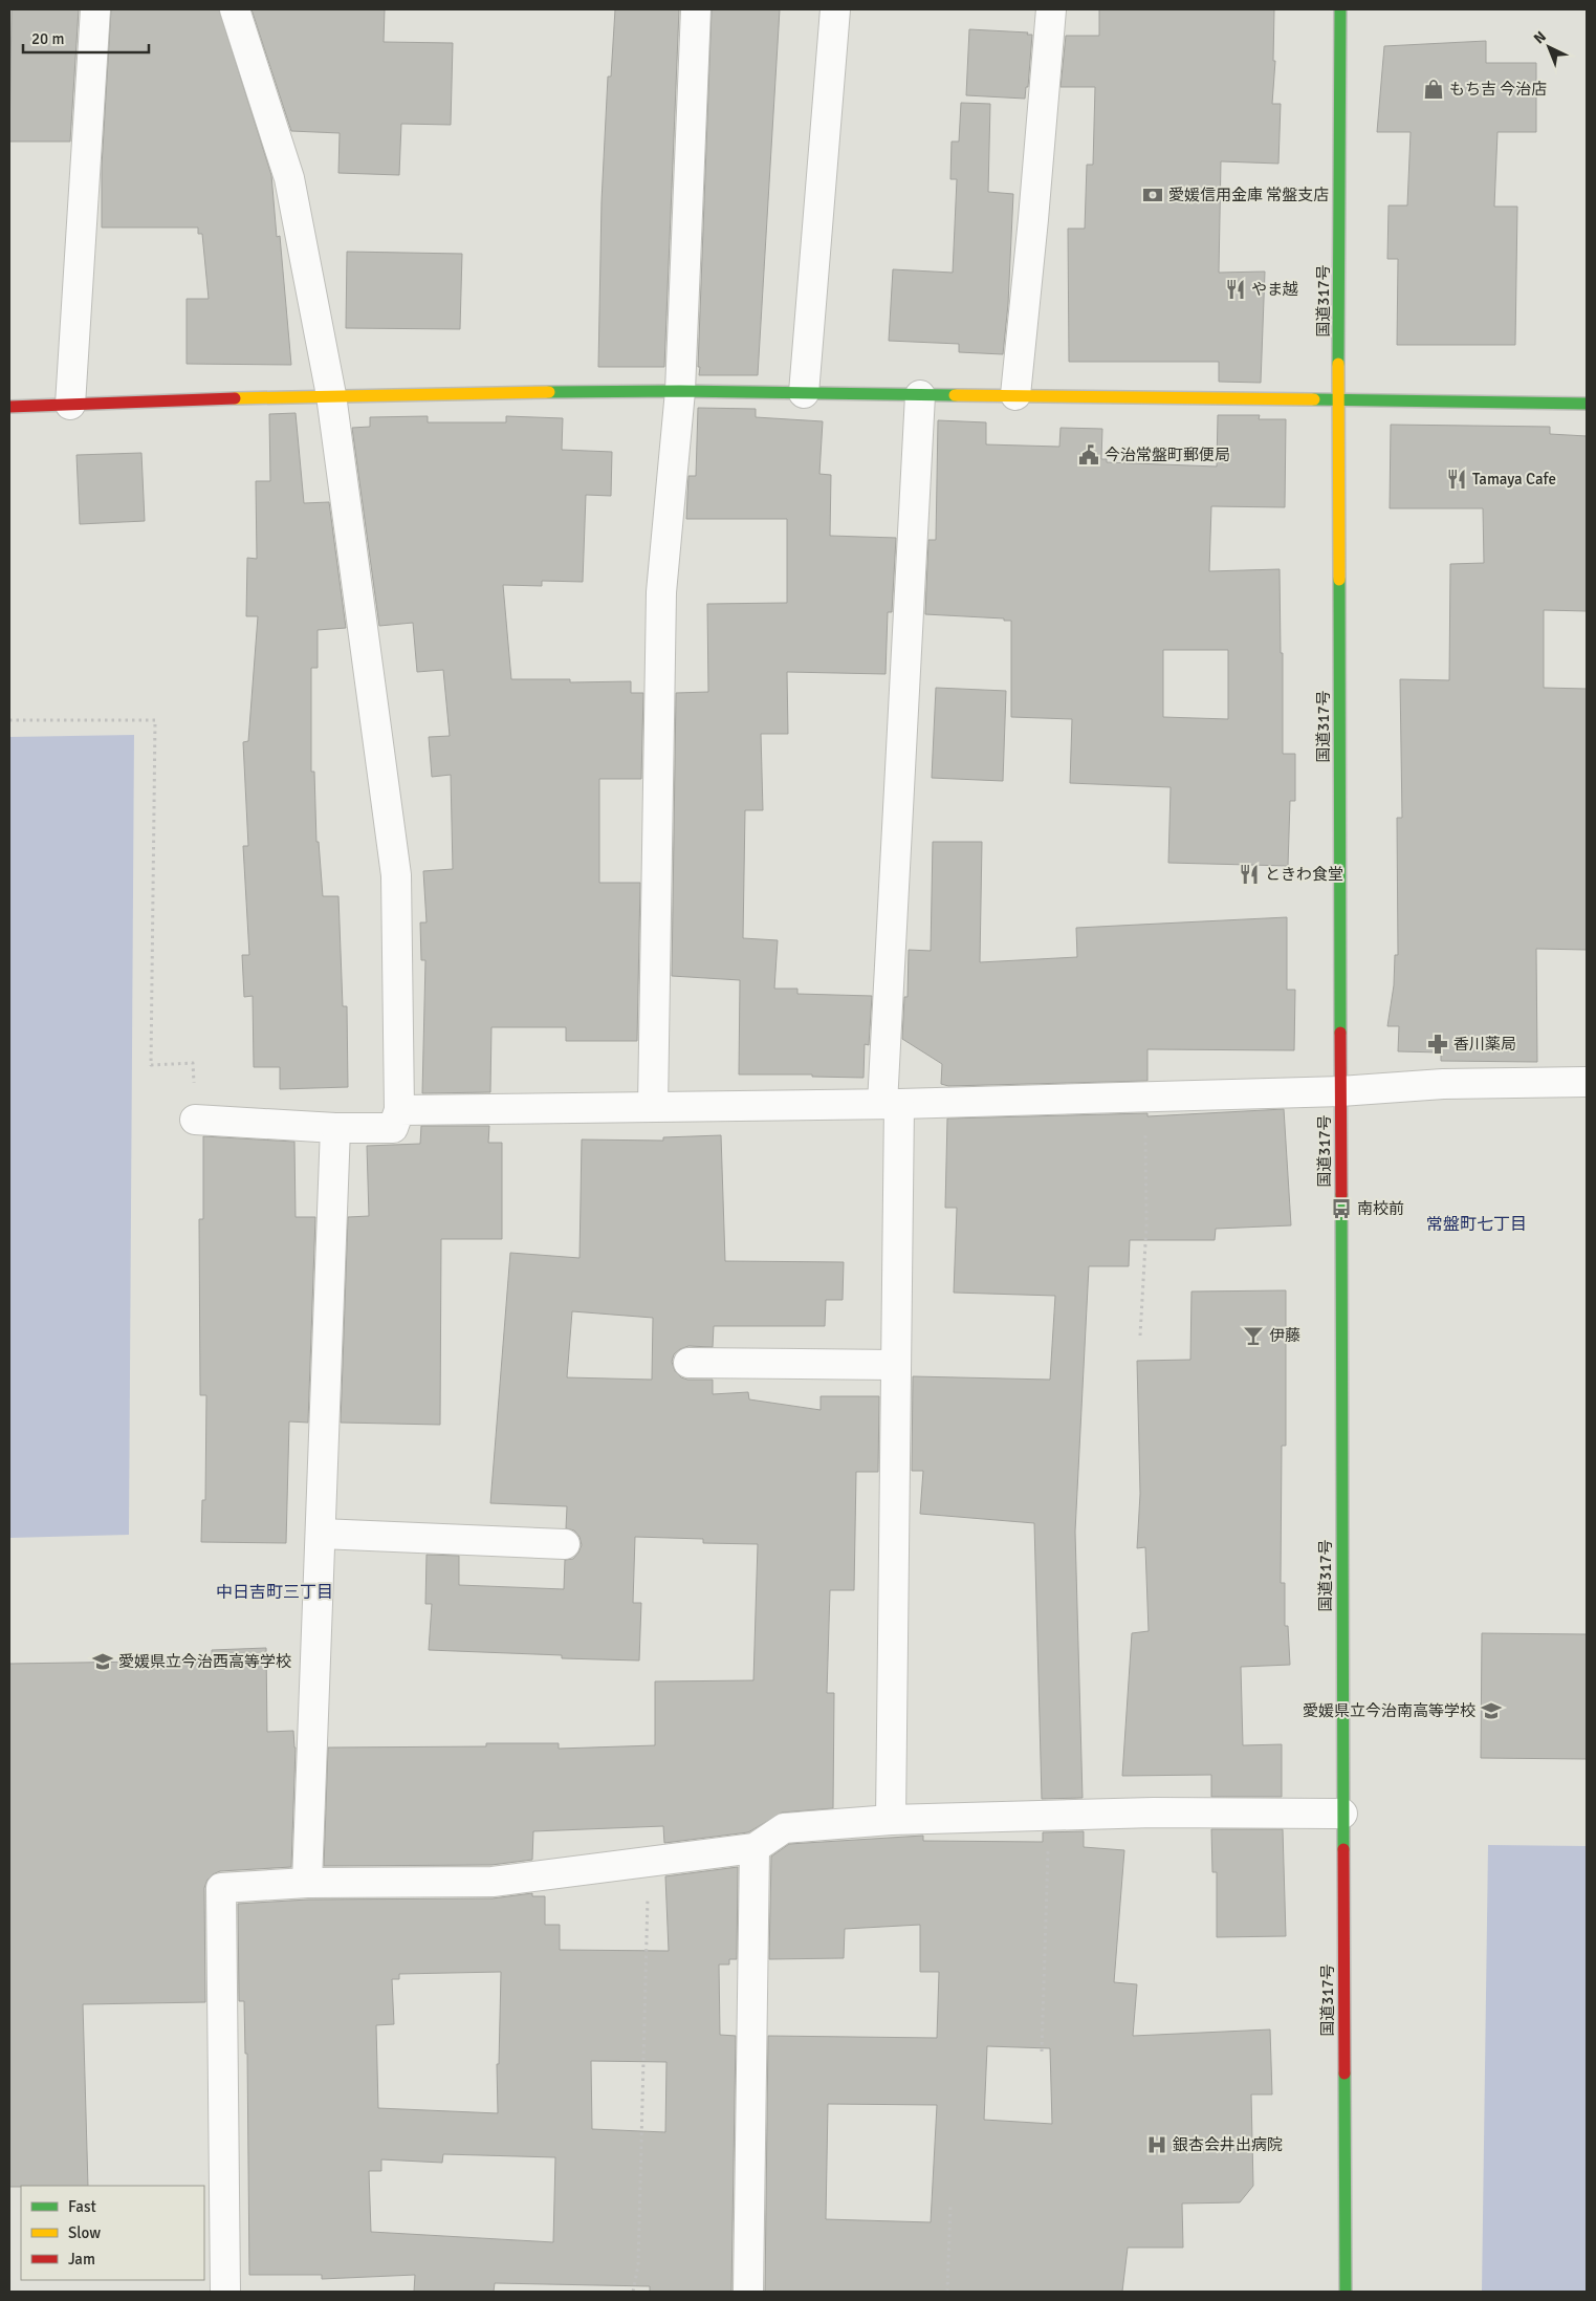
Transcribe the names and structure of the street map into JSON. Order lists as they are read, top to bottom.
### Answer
{
  "streets": {
    "main road": ["国道317号"]
  },
  "districts": ["常盤町七丁目", "中日吉町三丁目"],
  "places": {
    "shop": ["もち吉 今治店"],
    "bank": ["愛媛信用金庫 常盤支店"],
    "restaurant": ["やま越", "Tamaya Cafe", "ときわ食堂"],
    "public building": ["今治常盤町郵便局"],
    "pharmacy": ["香川薬局"],
    "bus stop": ["南校前"],
    "bar": ["伊藤"],
    "school or university": ["愛媛県立今治西高等学校", "愛媛県立今治南高等学校"],
    "hospital": ["銀杏会井出病院"]
  },
  "legend": ["Fast", "Slow", "Jam"],
  "scale_bar": "20 m",
  "north": "top left"
}
